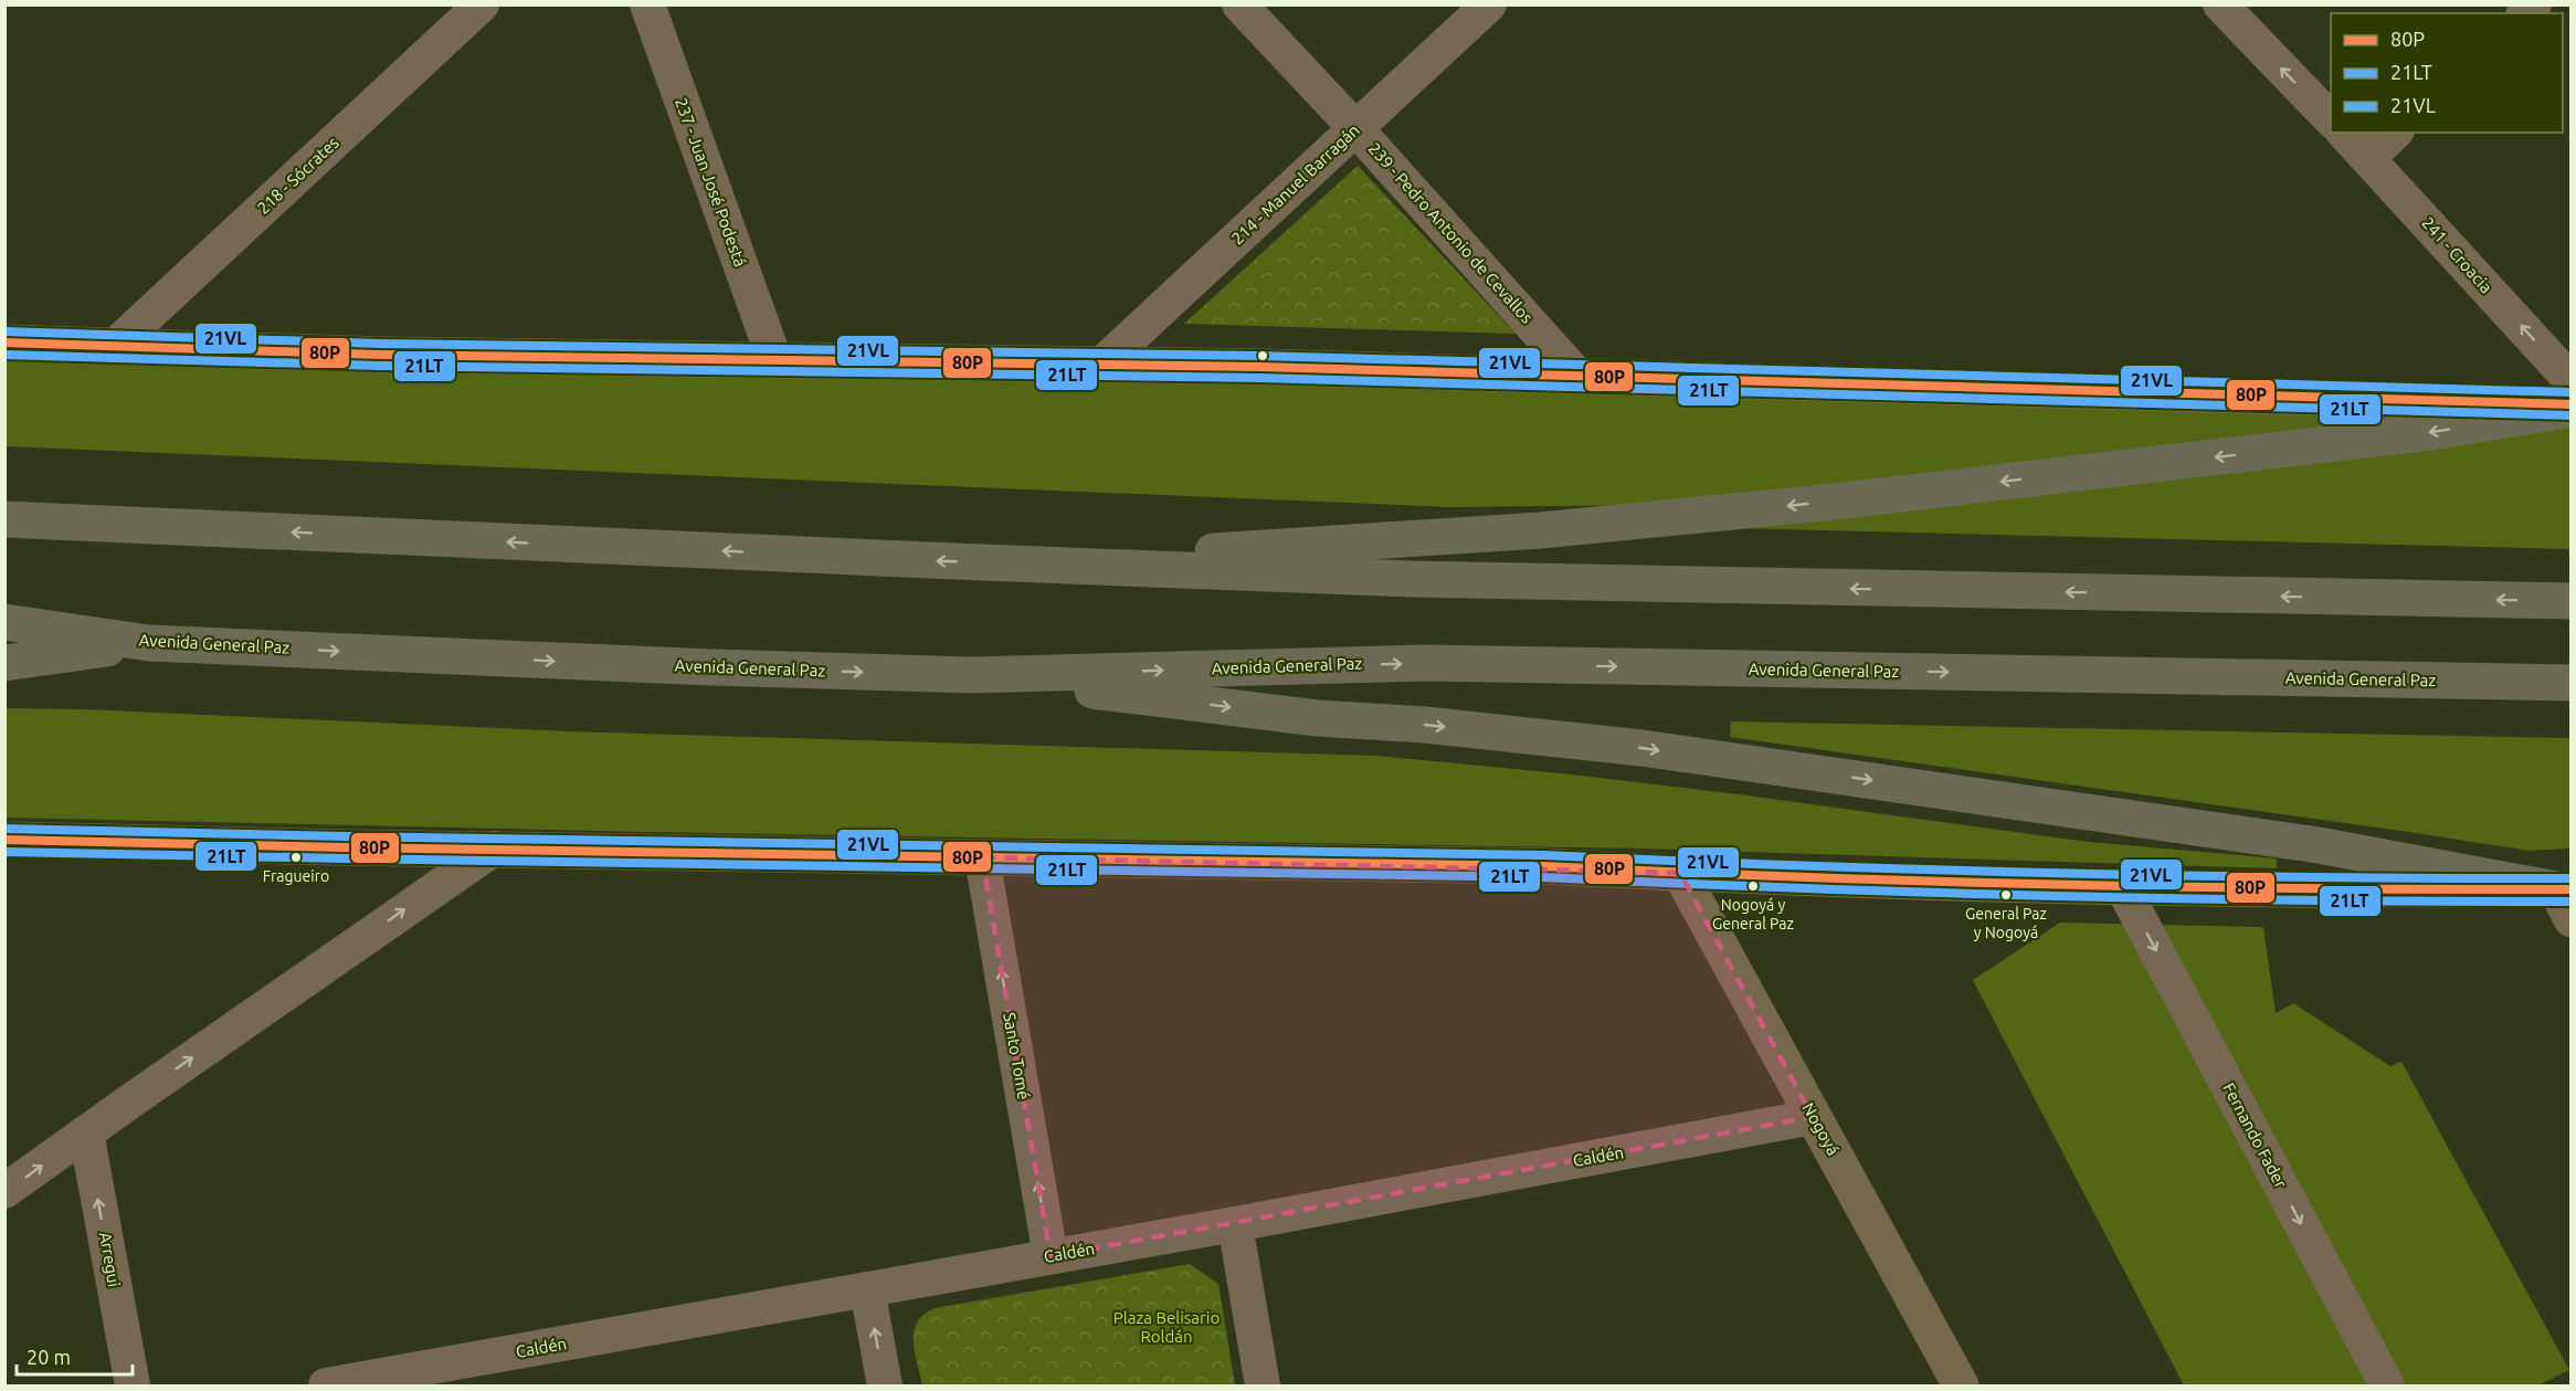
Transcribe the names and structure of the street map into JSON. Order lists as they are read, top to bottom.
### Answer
{
  "streets": {
    "highway": ["Avenida General Paz"],
    "street": [
      "218 - Sócrates",
      "237 - Juan José Podestá",
      "214 - Manuel Barragán",
      "239 - Pedro Antonio de Cevallos",
      "241 - Croacia",
      "Santo Tomé",
      "Nogoyá",
      "Fernando Fader",
      "Caldén",
      "Arregui"
    ]
  },
  "crossings": [
    ["214 - Manuel Barragán", "239 - Pedro Antonio de Cevallos"],
    ["Santo Tomé", "Caldén"],
    ["Nogoyá", "Caldén"]
  ],
  "one_way": [
    "241 - Croacia",
    "Santo Tomé",
    "Fernando Fader",
    "Arregui"
  ],
  "parks": ["Plaza Belisario Roldán"],
  "places": ["Fragueiro", "Nogoyá y General Paz", "General Paz y Nogoyá"],
  "lines": ["transit line 21VL", "transit line 80P", "transit line 21LT"],
  "legend": ["80P", "21LT", "21VL"],
  "scale_bar": "20 m"
}
